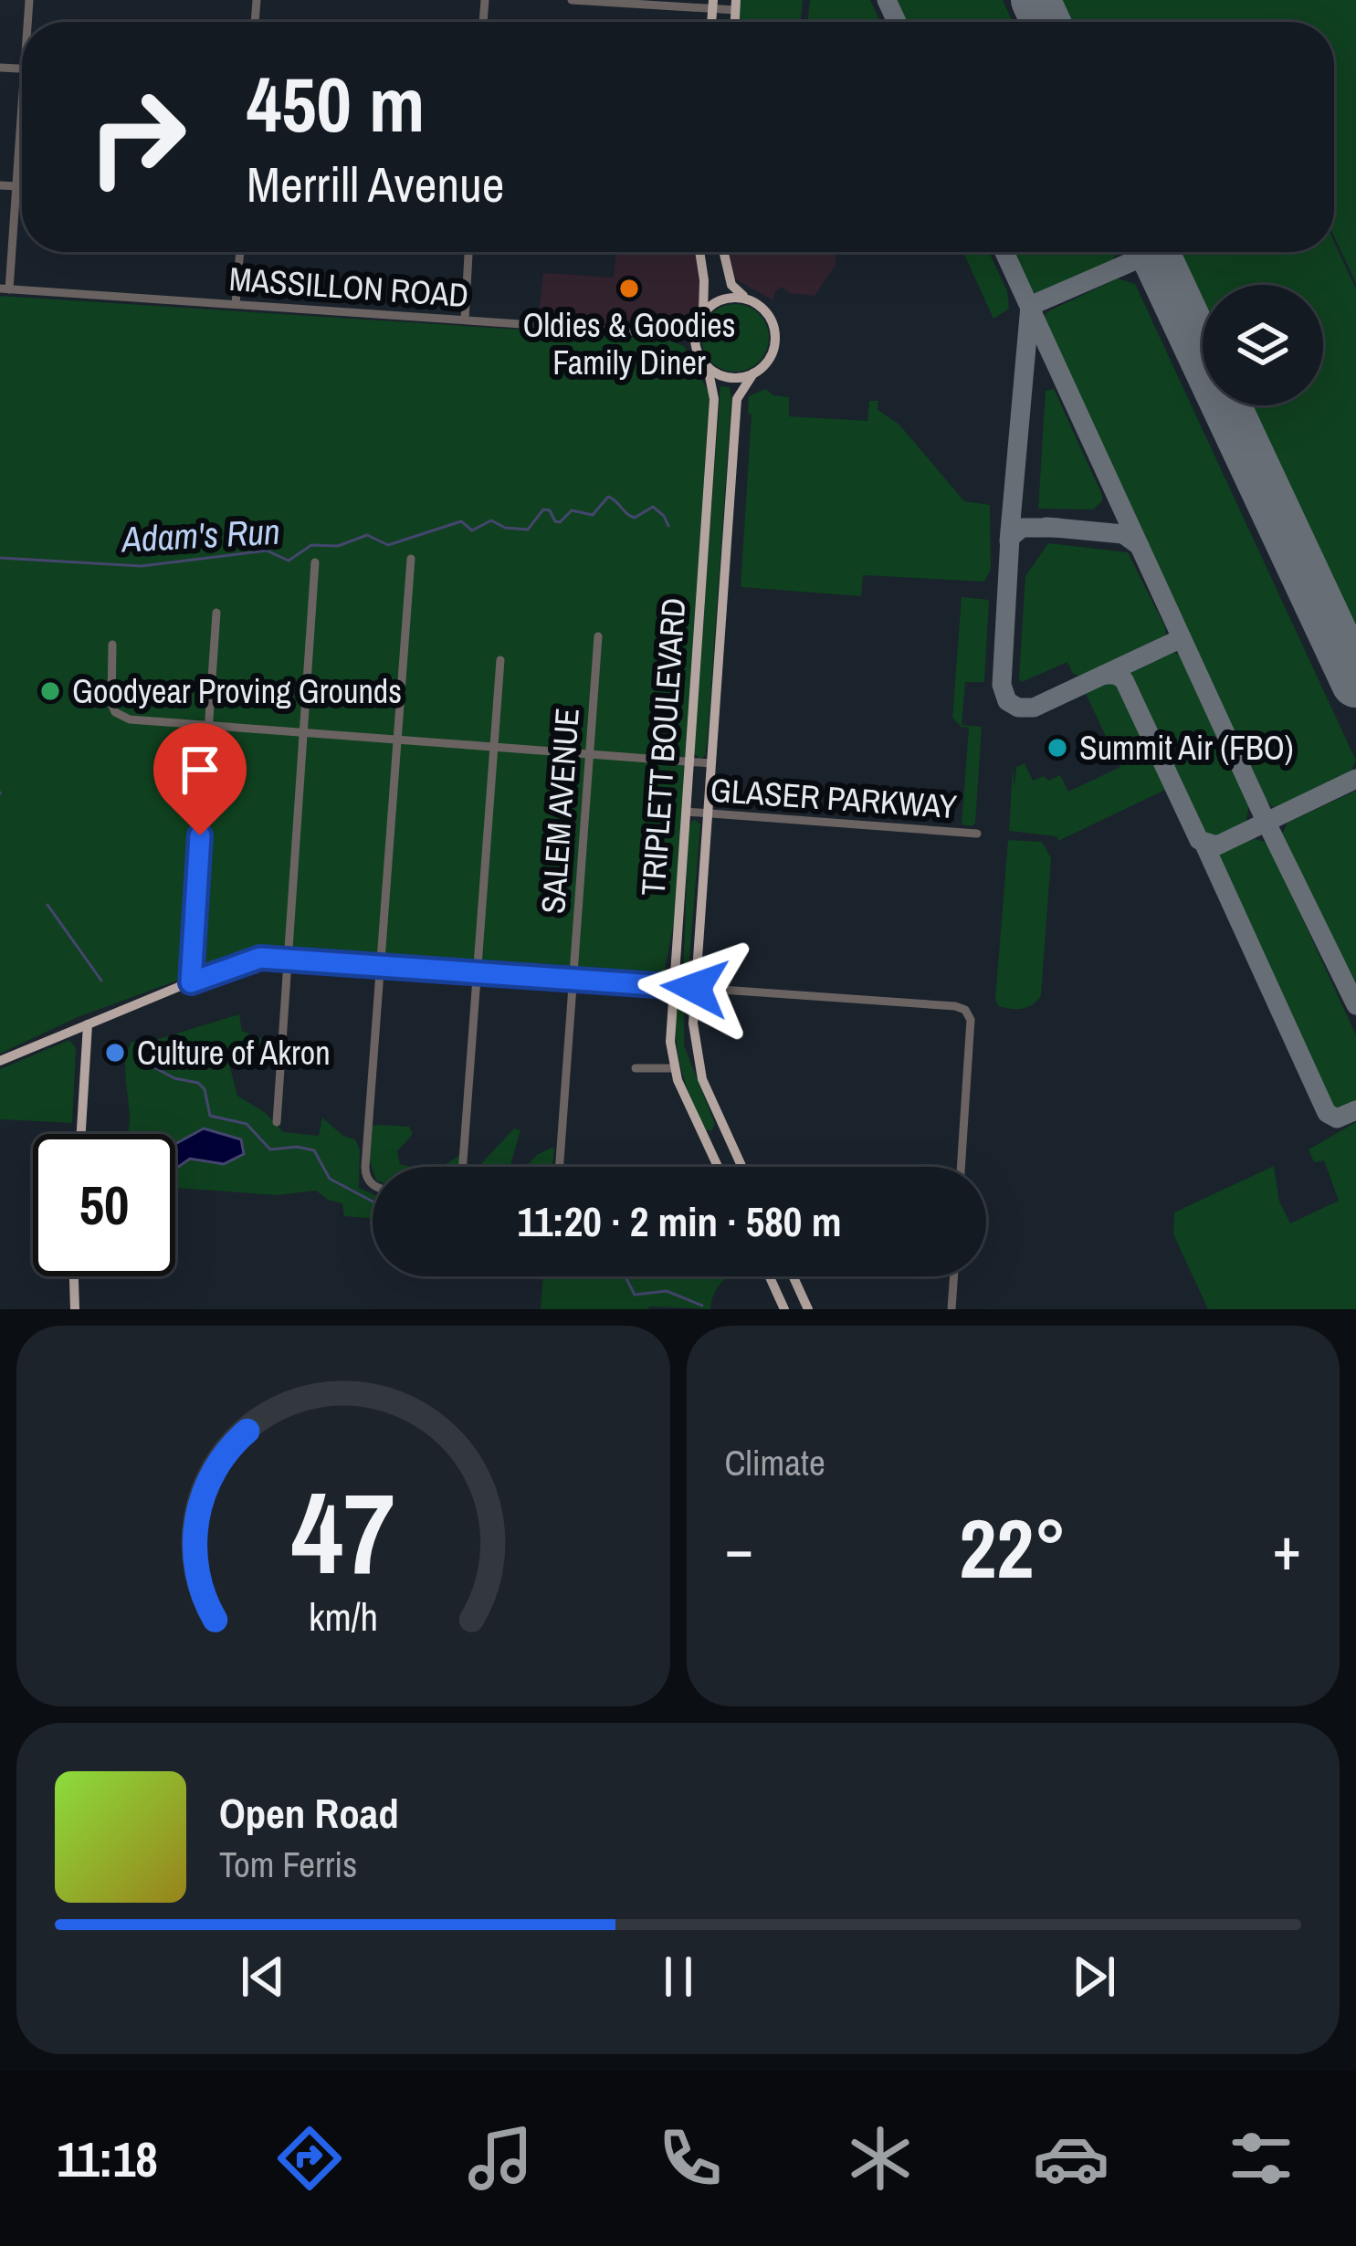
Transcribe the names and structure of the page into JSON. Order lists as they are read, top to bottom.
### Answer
{
  "streets": {
    "main road": ["TRIPLETT BOULEVARD"],
    "street": ["MASSILLON ROAD", "GLASER PARKWAY", "SALEM AVENUE"]
  },
  "crossings": [
    ["MASSILLON ROAD", "TRIPLETT BOULEVARD"],
    ["TRIPLETT BOULEVARD", "GLASER PARKWAY"]
  ],
  "water": ["Adam's Run"],
  "places": [
    "Oldies & Goodies Family Diner",
    "Goodyear Proving Grounds",
    "Summit Air (FBO)",
    "Culture of Akron"
  ],
  "page": {
    "turn": ["450 m", "Merrill Avenue"],
    "limit": "50",
    "trip": "11:20 · 2 min · 580 m",
    "tile": "Climate",
    "heat": ["−", "22°", "+"],
    "song": ["Open Road", "Tom Ferris"],
    "tabs": "11:18",
    "gauge": ["47", "km/h"]
  }
}
